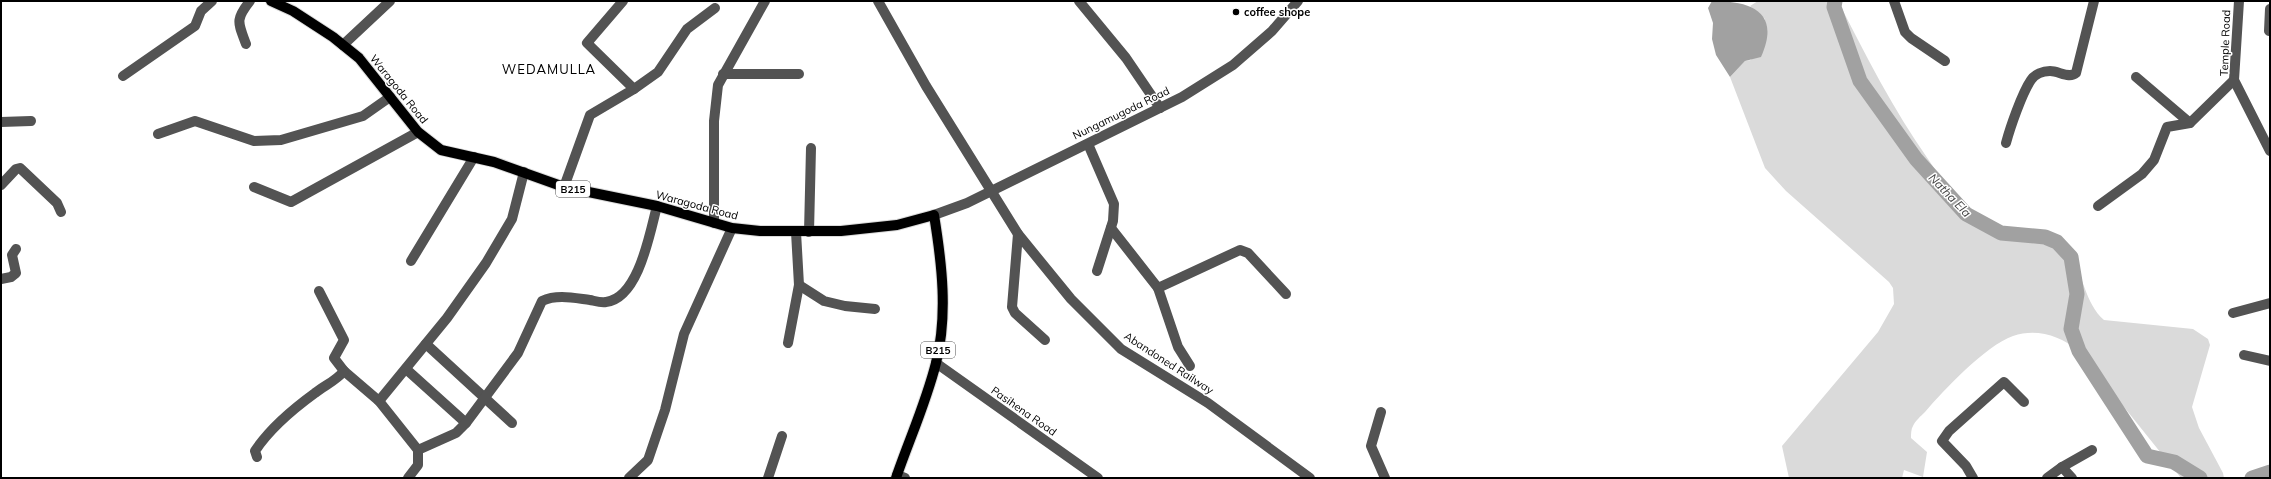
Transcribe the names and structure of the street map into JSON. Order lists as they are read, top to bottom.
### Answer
{
  "streets": {
    "main road": ["Waragoda Road", "B215"],
    "street": [
      "Temple Road",
      "Nungamugoda Road",
      "Abandoned Railway",
      "Pasihena Road"
    ]
  },
  "crossings": [
    ["Waragoda Road", "Nungamugoda Road"],
    ["Waragoda Road", "B215"],
    ["Nungamugoda Road", "B215"],
    ["Nungamugoda Road", "Abandoned Railway"],
    ["B215", "Pasihena Road"]
  ],
  "districts": ["WEDAMULLA"],
  "water": ["Natha Ela"],
  "places": ["coffee shope"]
}
